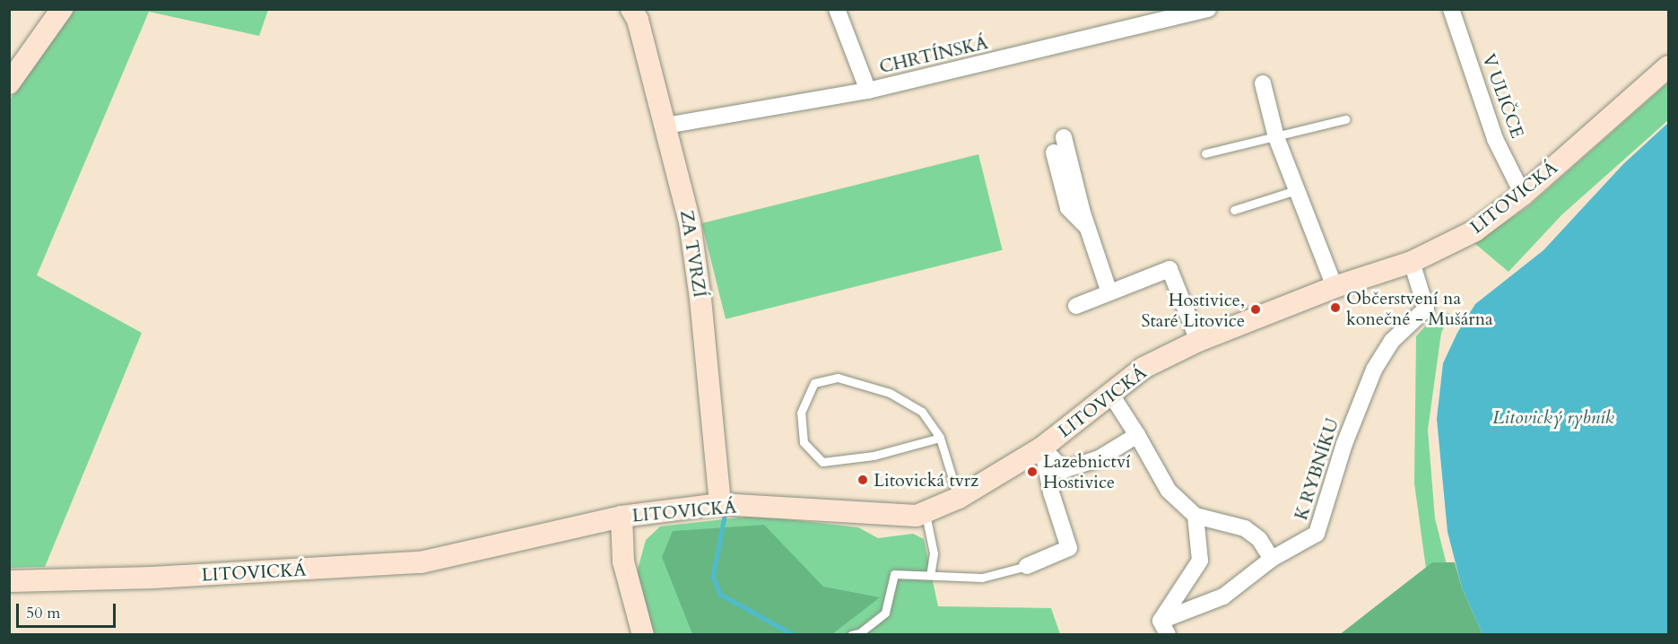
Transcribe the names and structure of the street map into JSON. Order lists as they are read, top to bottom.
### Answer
{
  "streets": {
    "street": [
      "CHRTÍNSKÁ",
      "V ULIČCE",
      "LITOVICKÁ",
      "ZA TVRZÍ",
      "K RYBNÍKU"
    ]
  },
  "crossings": [
    ["CHRTÍNSKÁ", "ZA TVRZÍ"],
    ["V ULIČCE", "LITOVICKÁ"],
    ["LITOVICKÁ", "ZA TVRZÍ"],
    ["LITOVICKÁ", "K RYBNÍKU"]
  ],
  "water": ["Litovický rybník"],
  "places": [
    "Občerstvení na konečné - Mušárna",
    "Hostivice, Staré Litovice",
    "Lazebnictví Hostivice",
    "Litovická tvrz"
  ],
  "scale_bar": "50 m"
}
